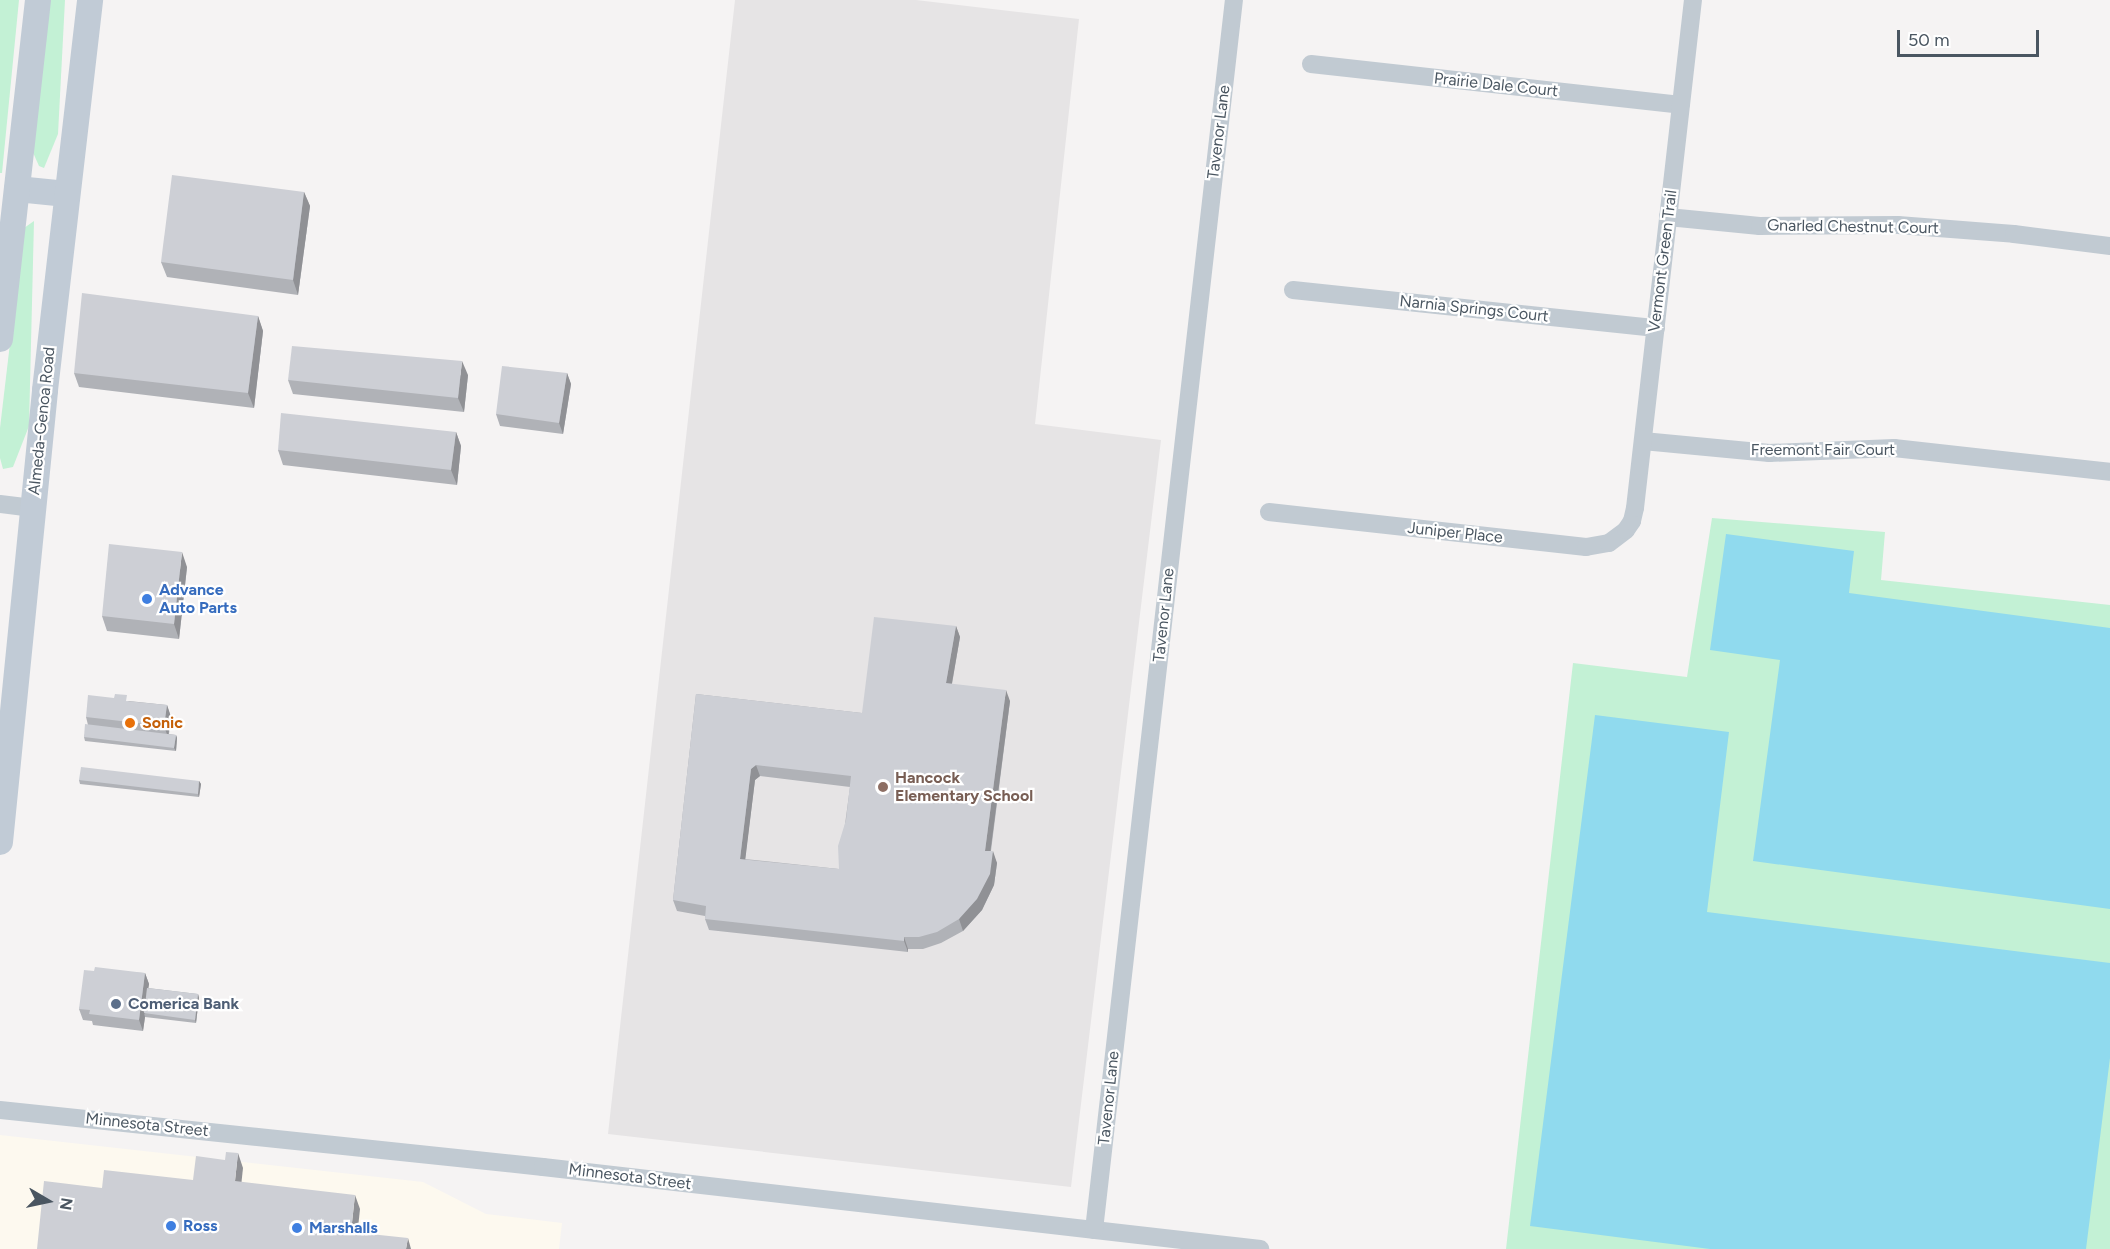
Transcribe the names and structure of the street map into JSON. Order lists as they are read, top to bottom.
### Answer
{
  "streets": {
    "main road": ["Almeda-Genoa Road"],
    "street": [
      "Prairie Dale Court",
      "Tavenor Lane",
      "Gnarled Chestnut Court",
      "Vermont Green Trail",
      "Narnia Springs Court",
      "Freemont Fair Court",
      "Juniper Place",
      "Minnesota Street"
    ]
  },
  "crossings": [
    ["Prairie Dale Court", "Vermont Green Trail"],
    ["Tavenor Lane", "Minnesota Street"],
    ["Gnarled Chestnut Court", "Vermont Green Trail"],
    ["Vermont Green Trail", "Narnia Springs Court"],
    ["Vermont Green Trail", "Freemont Fair Court"],
    ["Vermont Green Trail", "Juniper Place"]
  ],
  "places": [
    "Advance Auto Parts",
    "Sonic",
    "Hancock Elementary School",
    "Comerica Bank",
    "Ross",
    "Marshalls"
  ],
  "scale_bar": "50 m",
  "north": "right"
}
